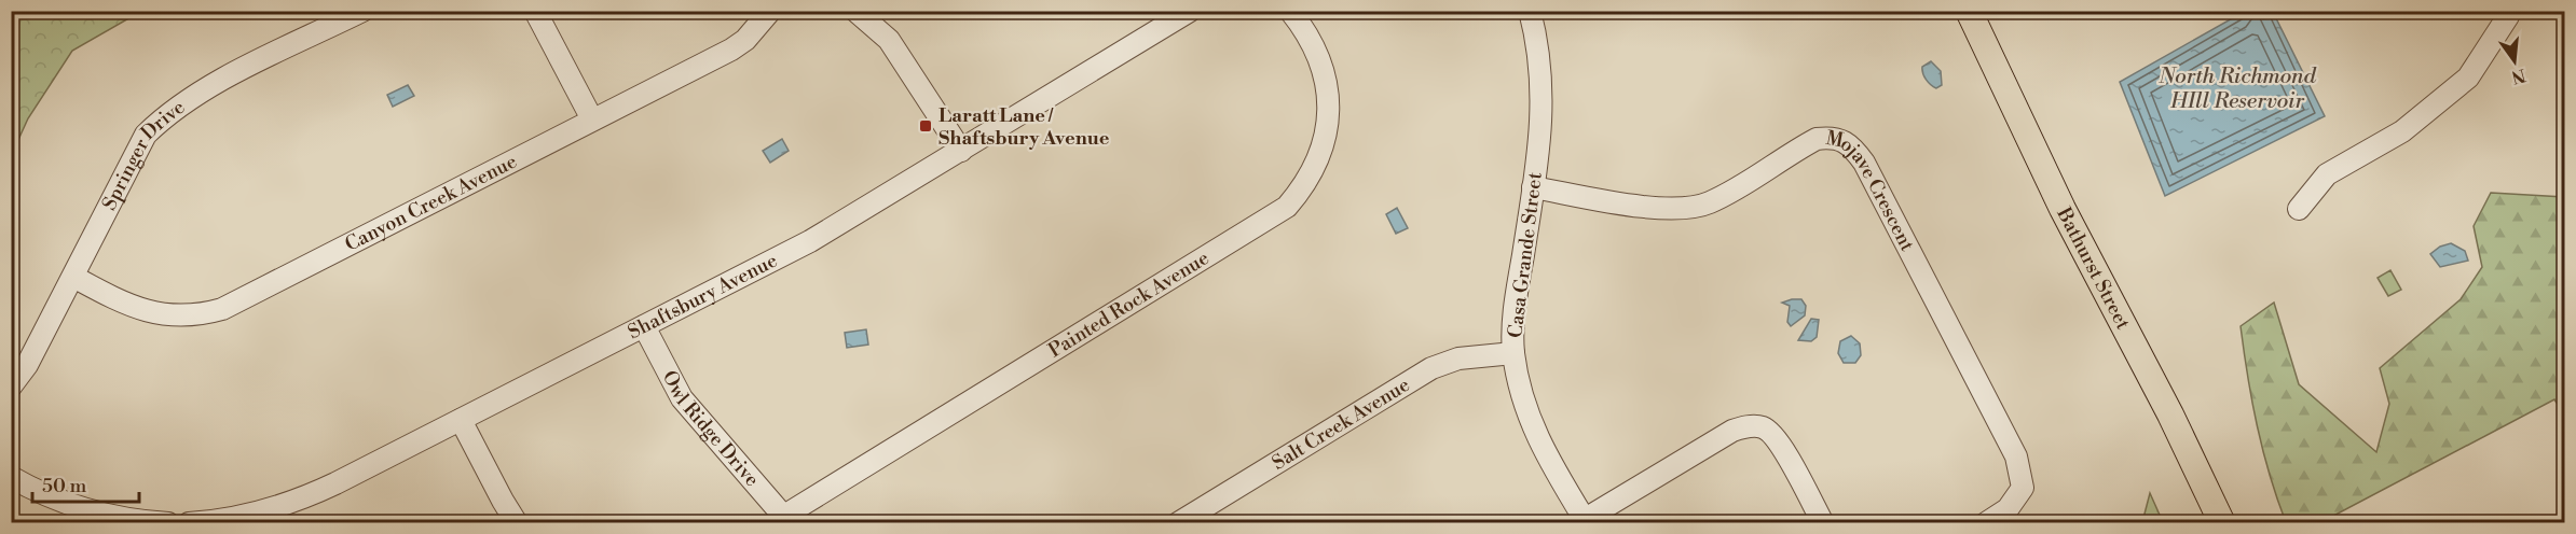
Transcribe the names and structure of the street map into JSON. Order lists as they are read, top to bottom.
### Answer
{
  "streets": {
    "main road": ["Bathurst Street"],
    "street": [
      "Springer Drive",
      "Mojave Crescent",
      "Canyon Creek Avenue",
      "Casa Grande Street",
      "Shaftsbury Avenue",
      "Painted Rock Avenue",
      "Salt Creek Avenue",
      "Owl Ridge Drive"
    ]
  },
  "crossings": [
    ["Springer Drive", "Canyon Creek Avenue"],
    ["Mojave Crescent", "Casa Grande Street"],
    ["Casa Grande Street", "Salt Creek Avenue"],
    ["Shaftsbury Avenue", "Owl Ridge Drive"],
    ["Painted Rock Avenue", "Owl Ridge Drive"]
  ],
  "water": ["North Richmond HIll Reservoir"],
  "places": {
    "transit": ["Laratt Lane / Shaftsbury Avenue"]
  },
  "scale_bar": "50 m",
  "north": "bottom"
}
